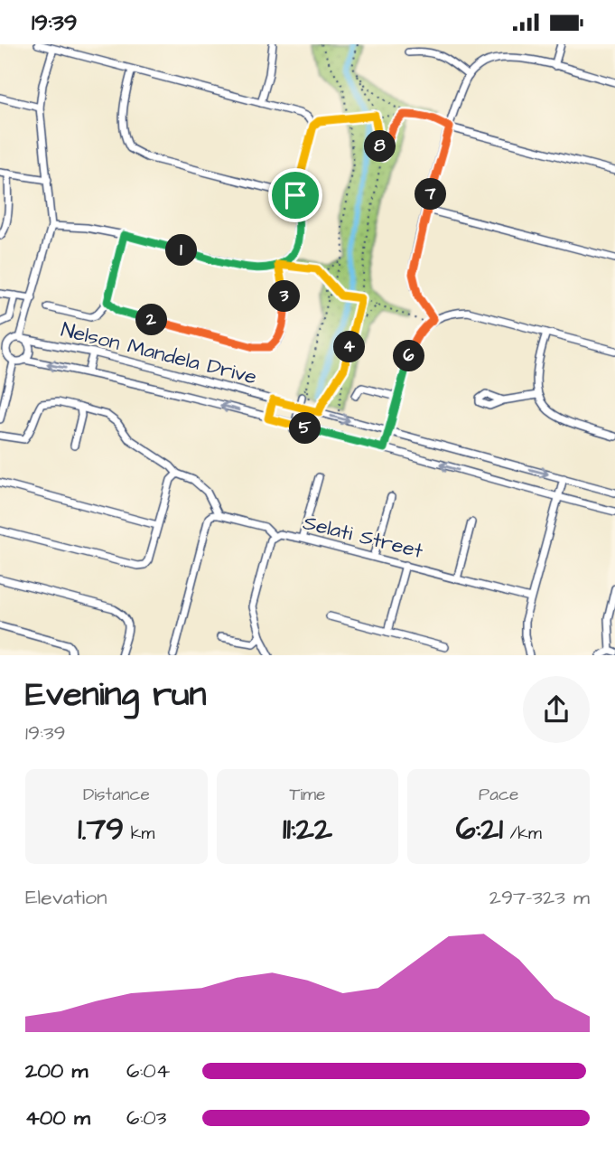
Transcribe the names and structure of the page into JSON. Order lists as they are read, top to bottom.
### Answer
{
  "streets": {
    "street": ["Nelson Mandela Drive", "Selati Street"]
  },
  "page": {
    "status": "19:39",
    "pins": [
      "8",
      "7",
      "1",
      "3",
      "2",
      "4",
      "6",
      "5"
    ],
    "heading": ["Evening run", "19:39"],
    "stats": [
      ["Distance", "1.79 km"],
      ["Time", "11:22"],
      ["Pace", "6:21 /km"]
    ],
    "chart": ["Elevation", "297–323 m"],
    "list": [
      {
        "name": "200 m",
        "note": "6:04"
      },
      {
        "name": "400 m",
        "note": "6:03"
      }
    ]
  }
}
